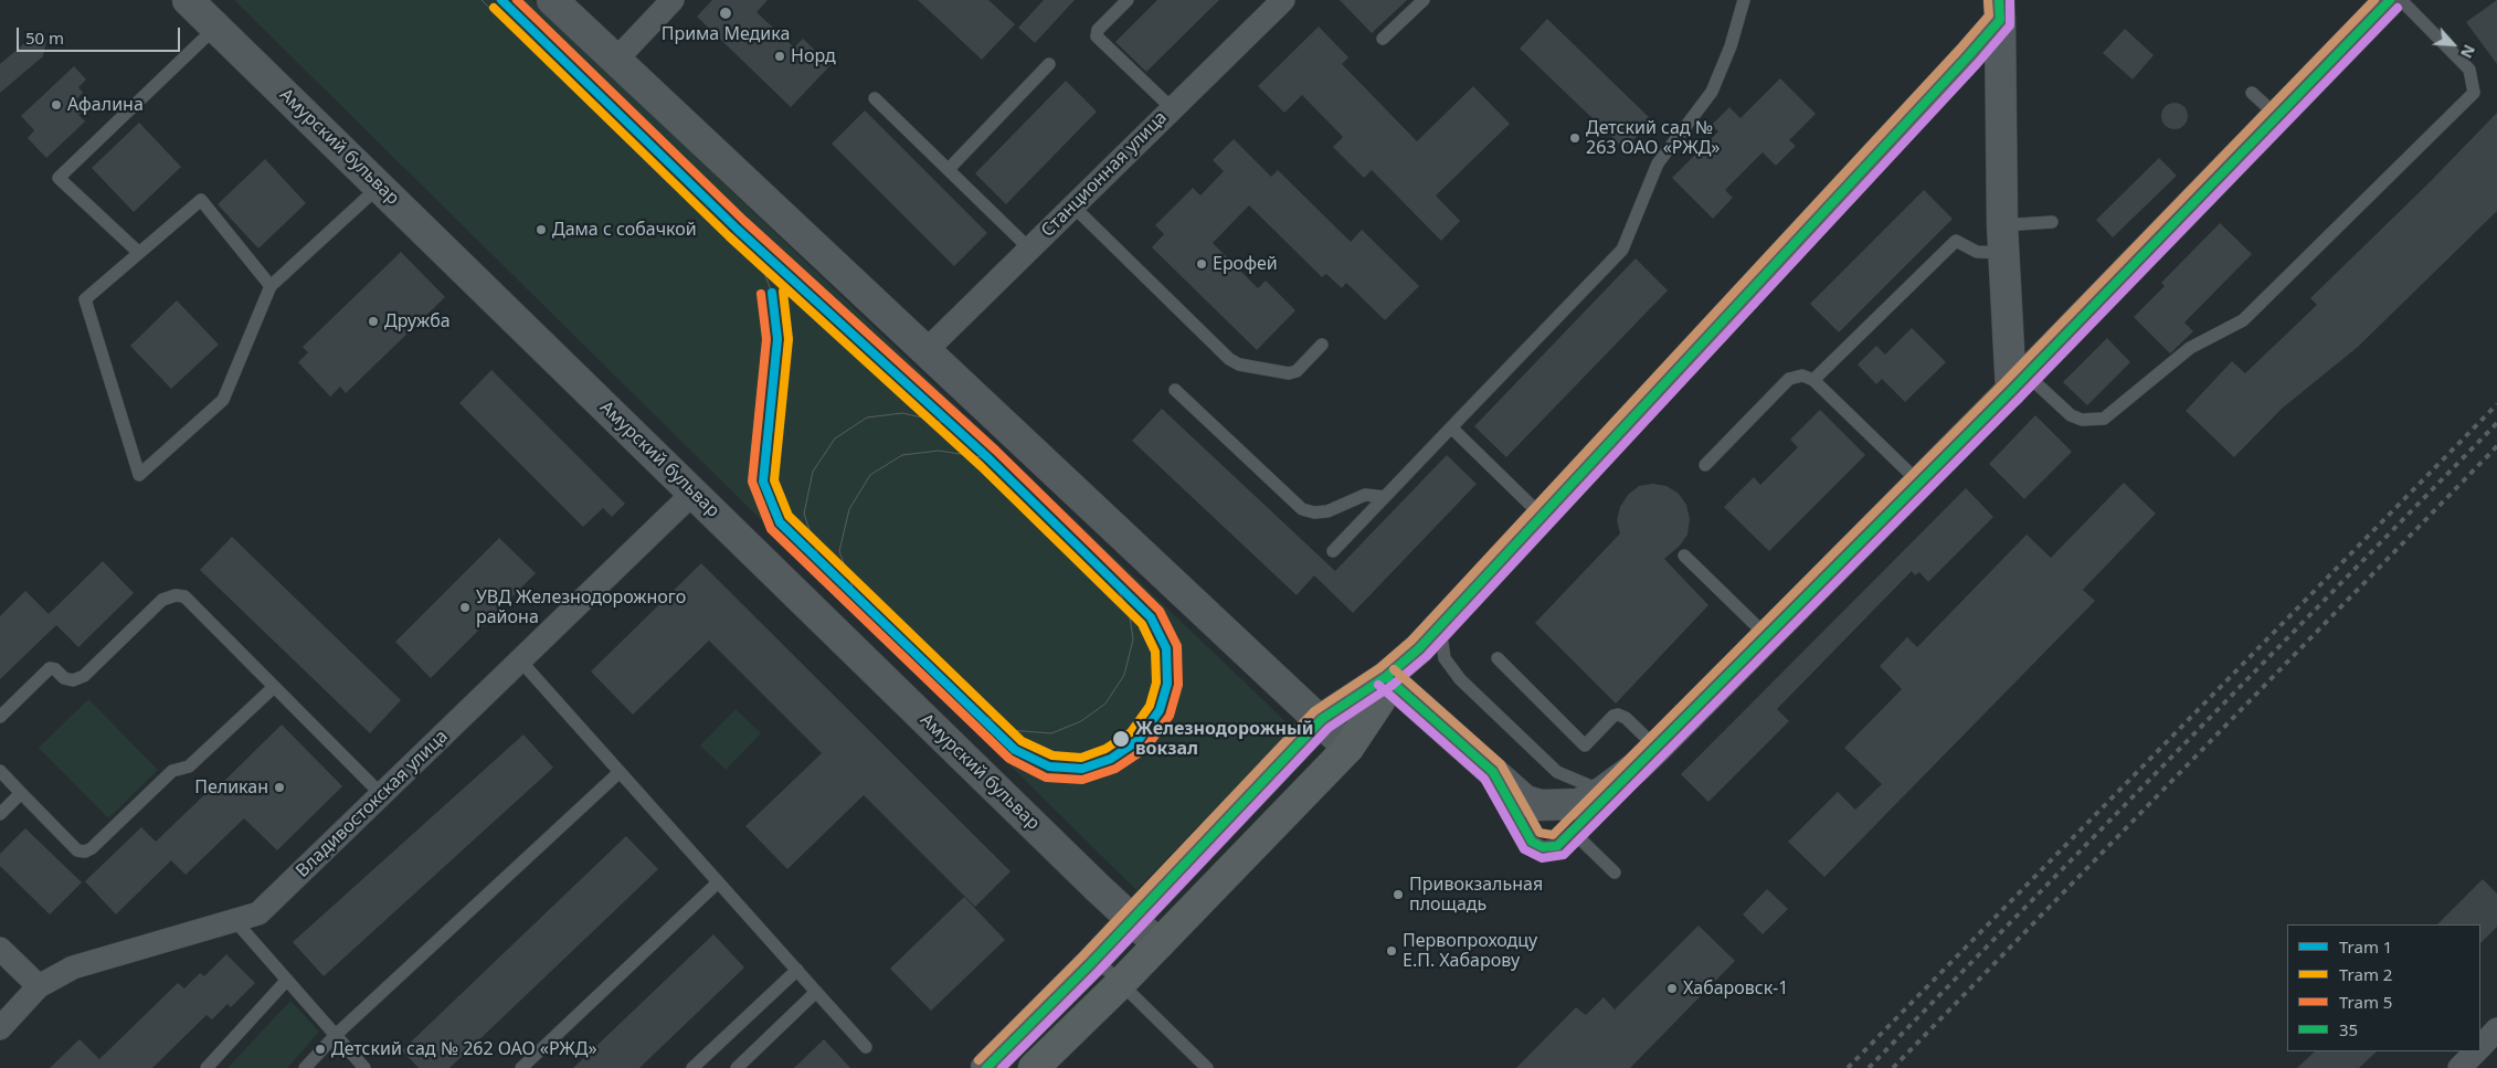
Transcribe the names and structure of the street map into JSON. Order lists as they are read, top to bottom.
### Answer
{
  "streets": {
    "street": ["Амурский бульвар", "Станционная улица", "Владивостокская улица"]
  },
  "crossings": [
    ["Амурский бульвар", "Владивостокская улица"]
  ],
  "places": [
    "Прима Медика",
    "Норд",
    "Афалина",
    "Детский сад № 263 ОАО «РЖД»",
    "Дама с собачкой",
    "Ерофей",
    "Дружба",
    "УВД Железнодорожного района",
    "Железнодорожный вокзал",
    "Пеликан",
    "Привокзальная площадь",
    "Первопроходцу Е.П. Хабарову",
    "Хабаровск-1",
    "Детский сад № 262 ОАО «РЖД»"
  ],
  "lines": [
    "tram line 1",
    "tram line 5",
    "transit line 35",
    "tram line 2"
  ],
  "legend": [
    "Tram 1",
    "Tram 2",
    "Tram 5",
    "35"
  ],
  "scale_bar": "50 m",
  "north": "bottom right"
}
